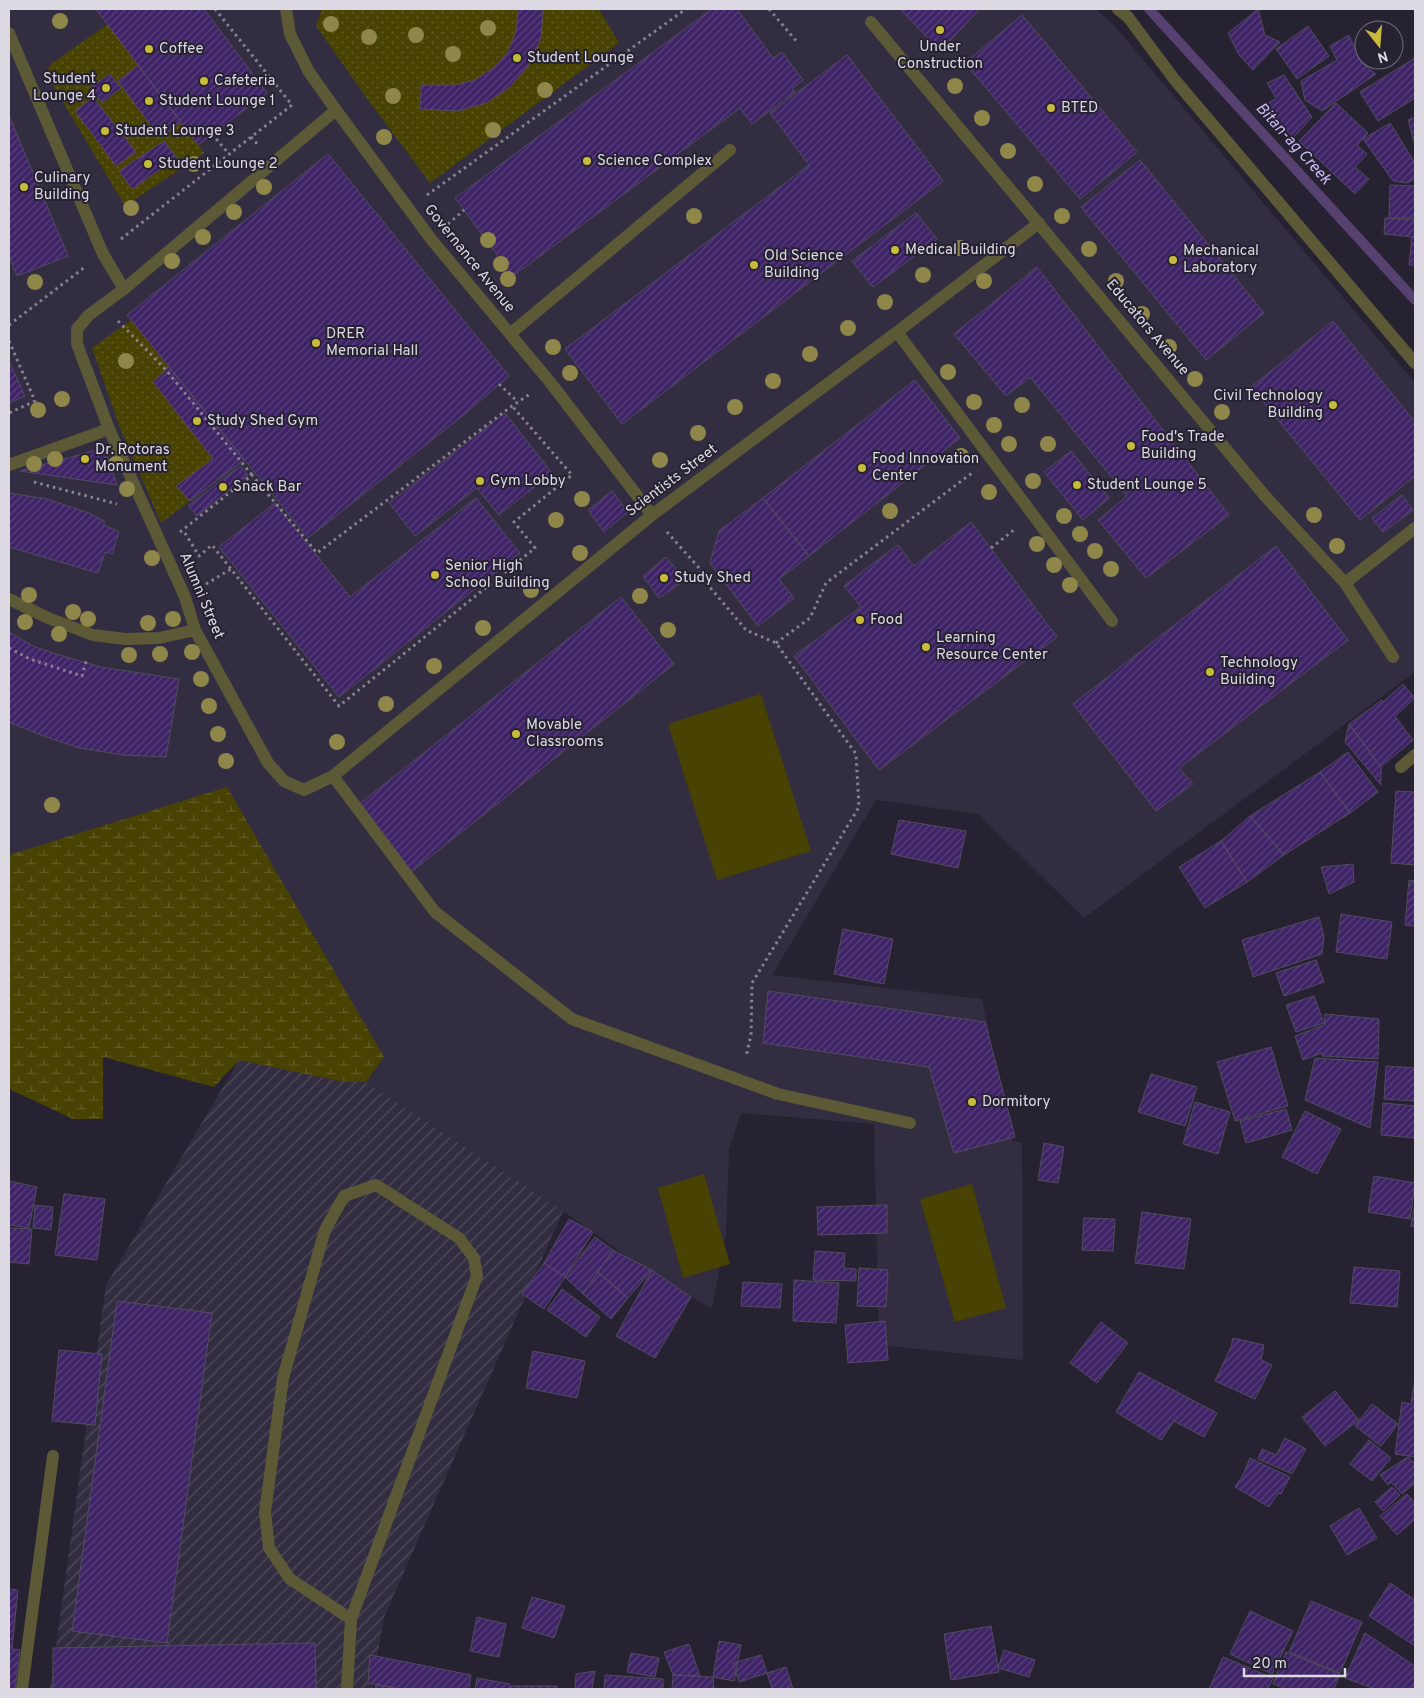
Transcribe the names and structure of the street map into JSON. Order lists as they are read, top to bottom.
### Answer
{
  "streets": {
    "street": [
      "Governance Avenue",
      "Educators Avenue",
      "Scientists Street",
      "Alumni Street"
    ]
  },
  "crossings": [
    ["Governance Avenue", "Scientists Street"],
    ["Educators Avenue", "Scientists Street"],
    ["Scientists Street", "Alumni Street"]
  ],
  "water": ["Bitan-ag Creek"],
  "places": [
    "Under Construction",
    "Coffee",
    "Student Lounge",
    "Cafeteria",
    "Student Lounge 4",
    "Student Lounge 1",
    "BTED",
    "Student Lounge 3",
    "Science Complex",
    "Student Lounge 2",
    "Culinary Building",
    "Medical Building",
    "Mechanical Laboratory",
    "Old Science Building",
    "DRER Memorial Hall",
    "Civil Technology Building",
    "Study Shed Gym",
    "Food's Trade Building",
    "Dr. Rotoras Monument",
    "Food Innovation Center",
    "Gym Lobby",
    "Student Lounge 5",
    "Snack Bar",
    "Senior High School Building",
    "Study Shed",
    "Food",
    "Learning Resource Center",
    "Technology Building",
    "Movable Classrooms",
    "Dormitory"
  ],
  "scale_bar": "20 m",
  "north": "bottom"
}
